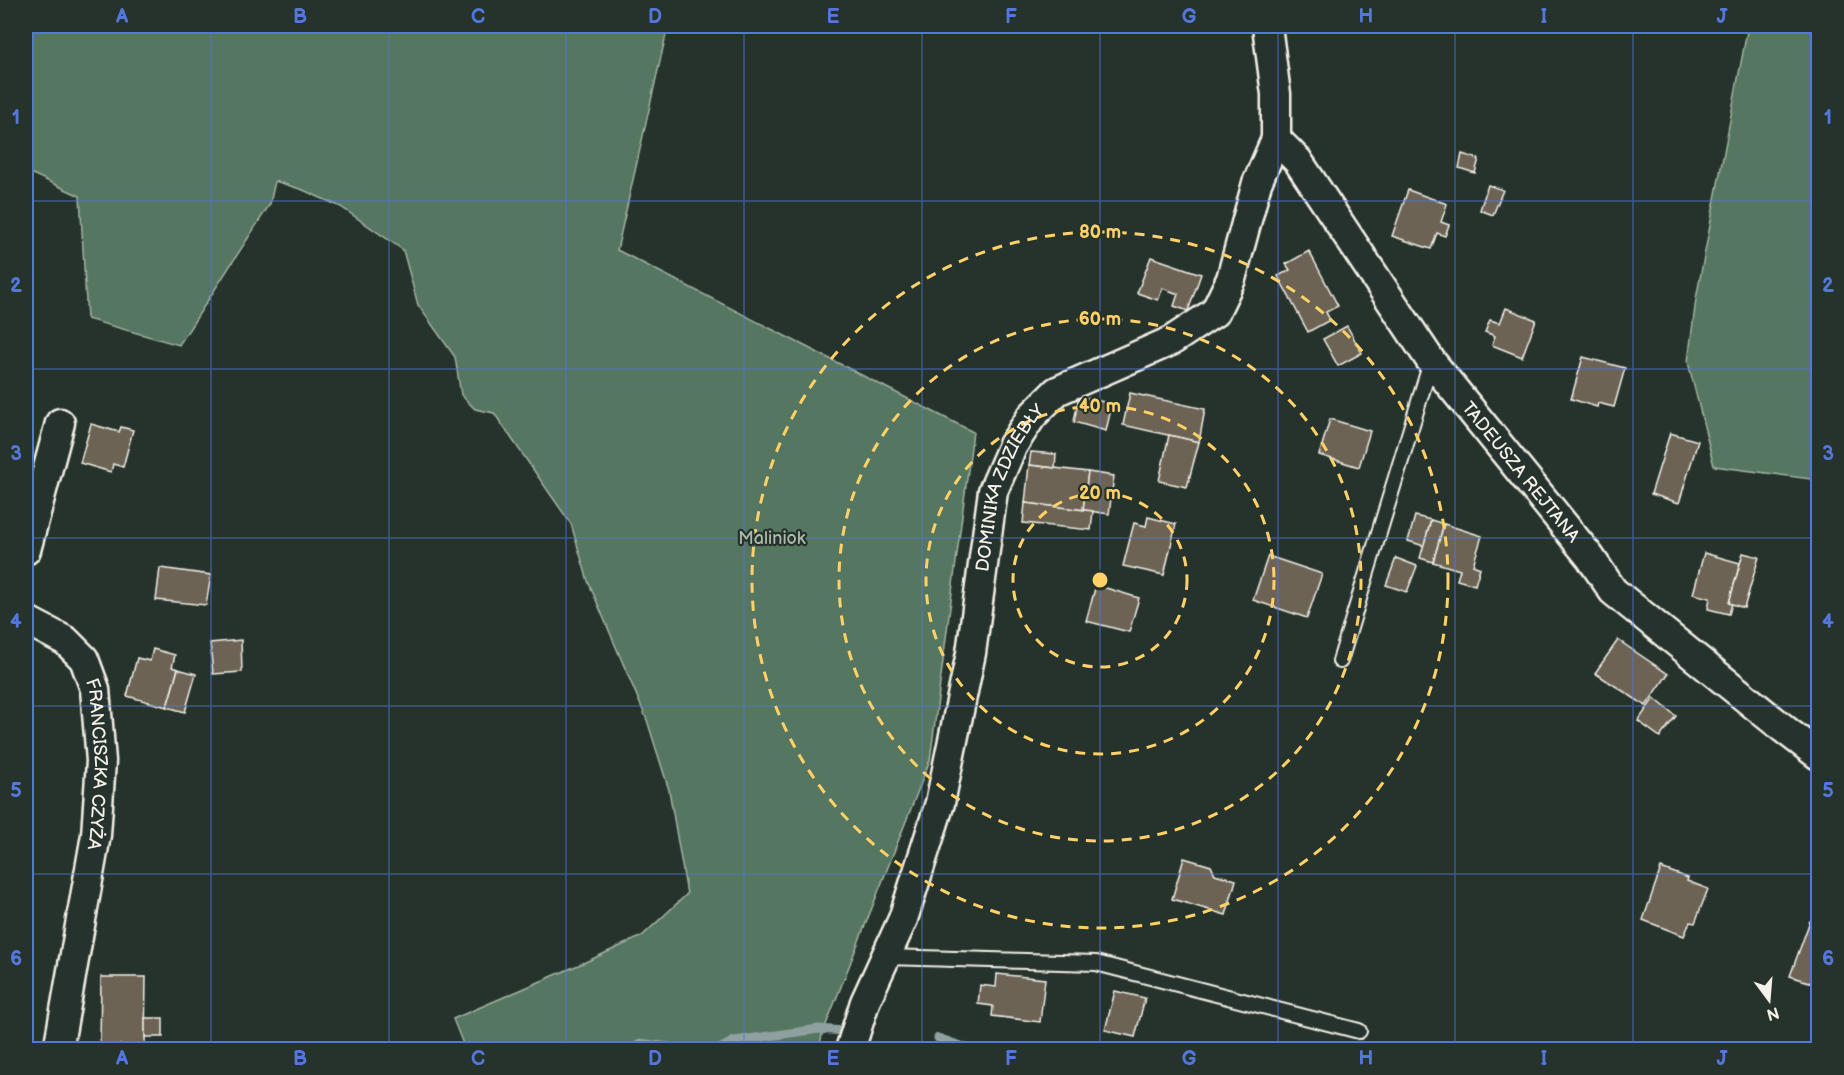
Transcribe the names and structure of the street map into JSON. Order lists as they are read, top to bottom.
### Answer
{
  "streets": {
    "street": ["TADEUSZA REJTANA", "DOMINIKA ZDZIEBŁY", "FRANCISZKA CZYŻA"]
  },
  "crossings": [
    ["TADEUSZA REJTANA", "DOMINIKA ZDZIEBŁY"]
  ],
  "parks": ["Maliniok"],
  "north": "bottom",
  "grid": {
    "columns": [
      "A",
      "B",
      "C",
      "D",
      "E",
      "F",
      "G",
      "H",
      "I",
      "J"
    ],
    "rows": [
      "1",
      "2",
      "3",
      "4",
      "5",
      "6"
    ]
  },
  "rings": [
    "80 m",
    "60 m",
    "40 m",
    "20 m"
  ]
}
